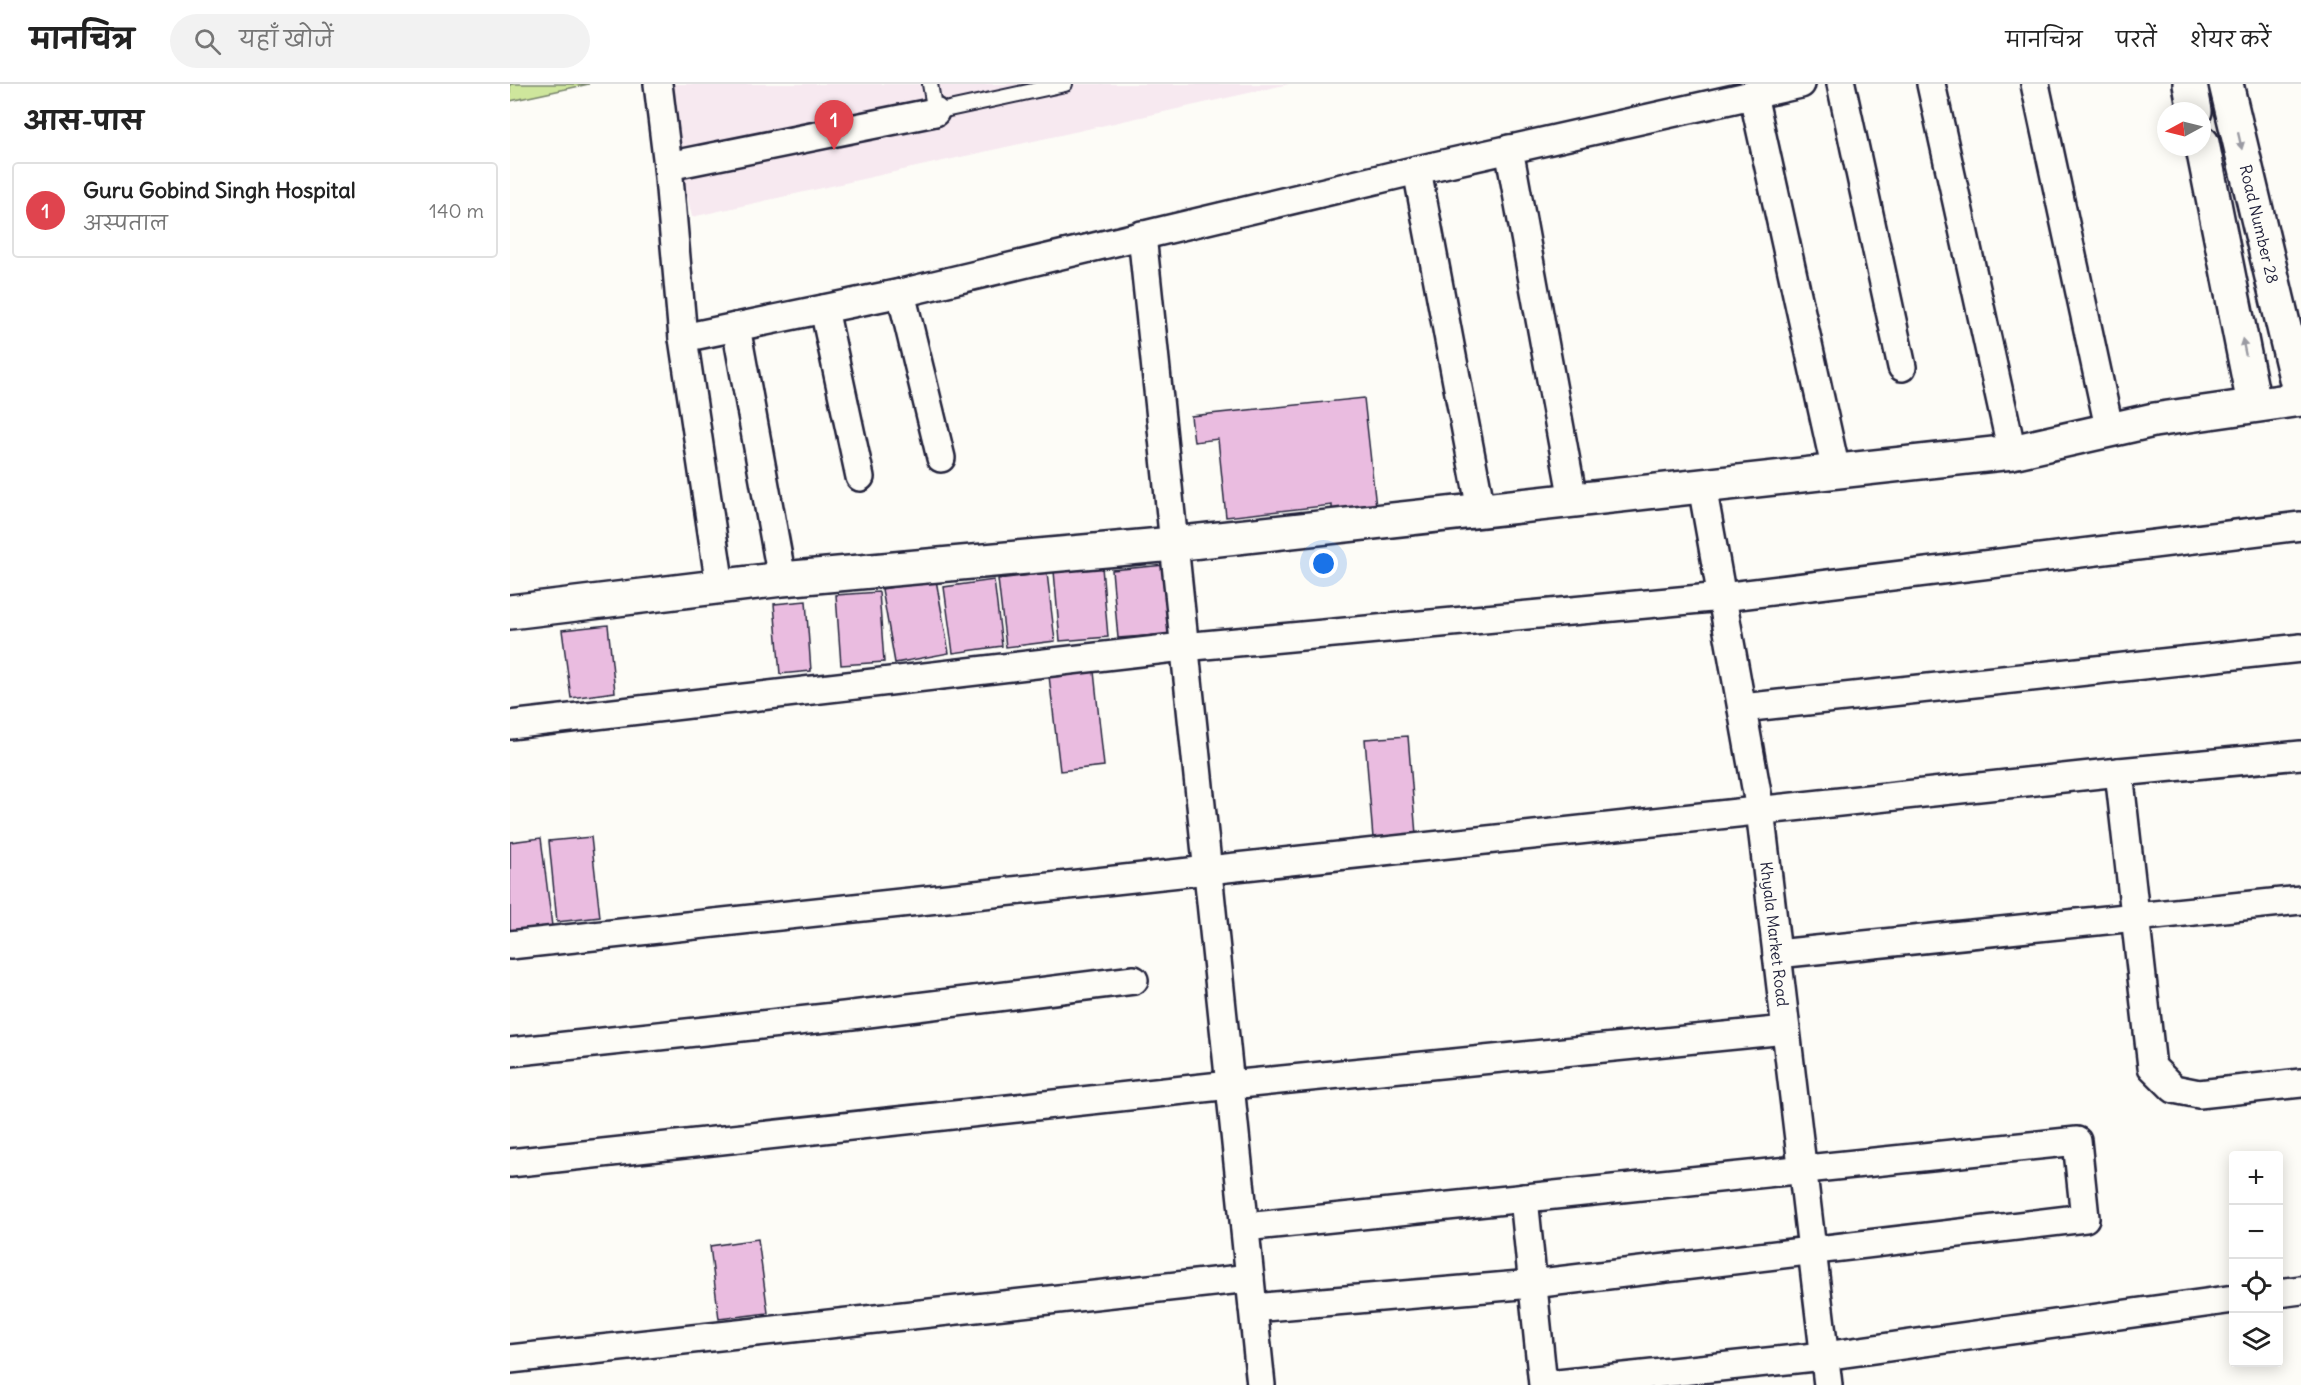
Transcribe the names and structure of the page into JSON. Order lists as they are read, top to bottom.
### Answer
{
  "streets": {
    "street": ["Road Number 28", "Khyala Market Road"]
  },
  "north": "left",
  "page": {
    "header": "मानचित्र",
    "search": "यहाँ खोजें",
    "nav": ["मानचित्र", "परतें", "शेयर करें"],
    "heading": "आस-पास",
    "pins": "1",
    "list": [
      {
        "mark": "1",
        "name": "Guru Gobind Singh Hospital",
        "note": "अस्पताल",
        "value": "140 m"
      }
    ],
    "map_buttons": ["+", "−"]
  }
}
